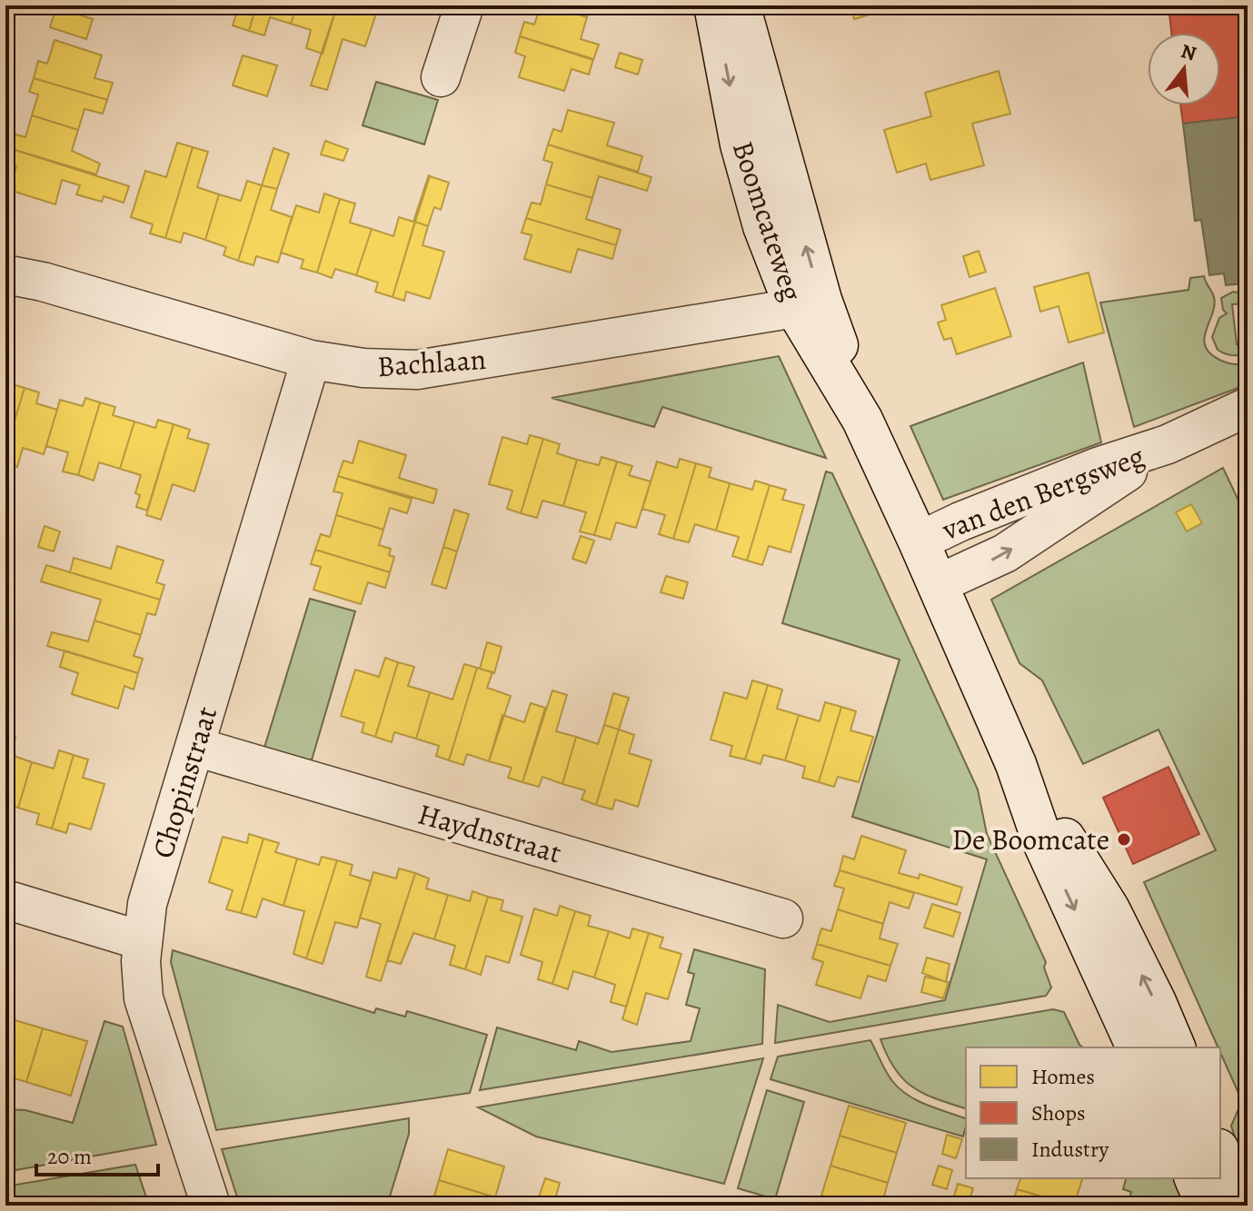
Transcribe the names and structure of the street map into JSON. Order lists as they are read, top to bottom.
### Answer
{
  "streets": {
    "street": [
      "Boomcateweg",
      "Bachlaan",
      "van den Bergsweg",
      "Chopinstraat",
      "Haydnstraat"
    ]
  },
  "crossings": [
    ["Boomcateweg", "Bachlaan"],
    ["Boomcateweg", "van den Bergsweg"],
    ["Bachlaan", "Chopinstraat"],
    ["Chopinstraat", "Haydnstraat"]
  ],
  "places": ["De Boomcate"],
  "legend": ["Homes", "Shops", "Industry"],
  "scale_bar": "20 m",
  "north": "top"
}
